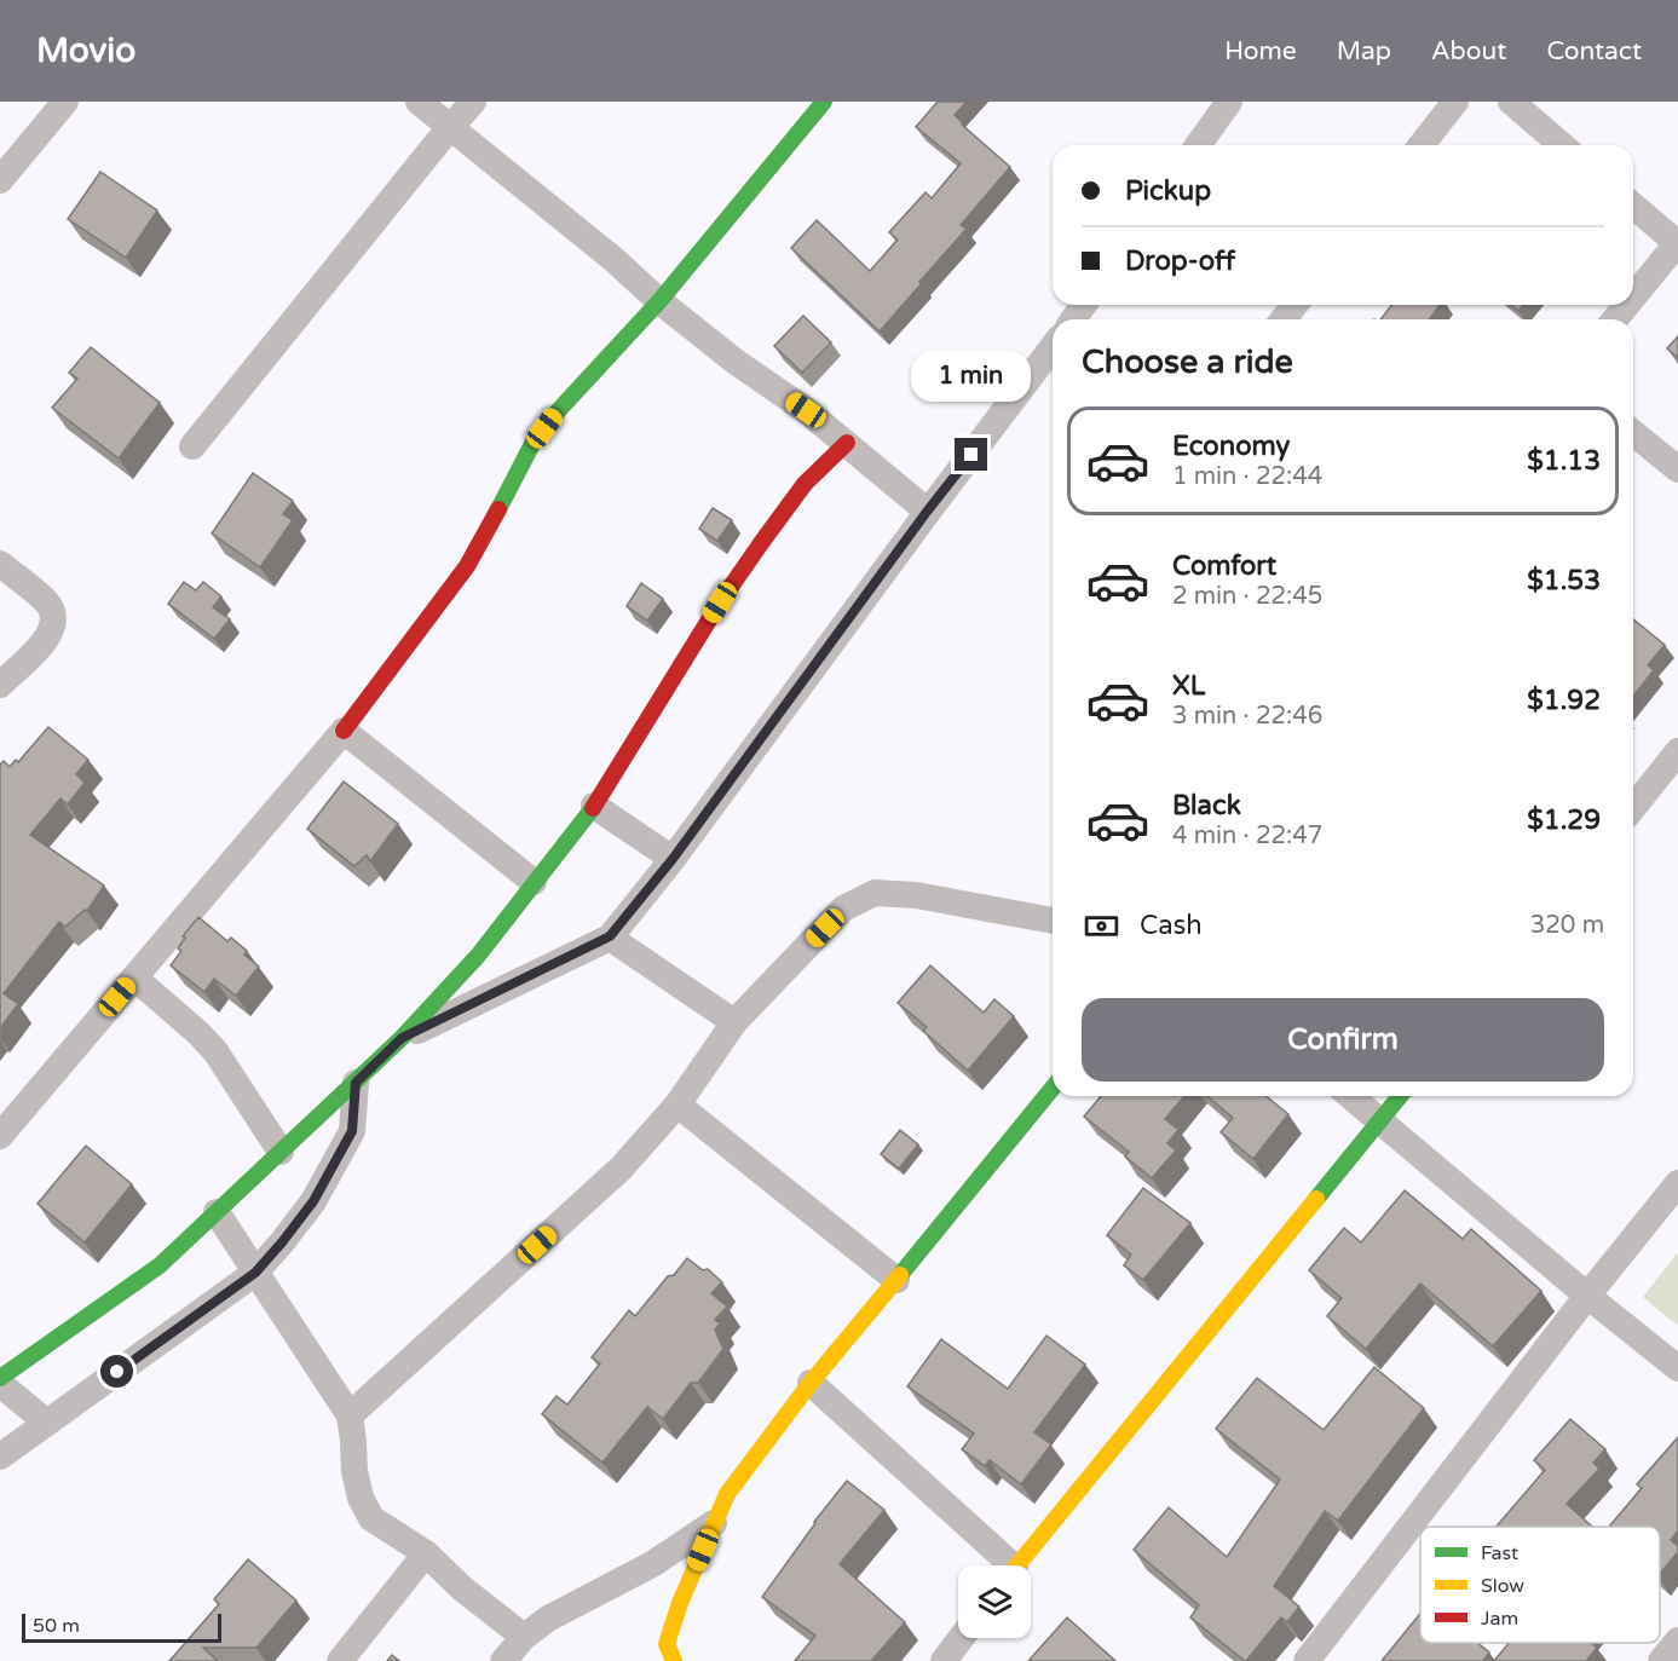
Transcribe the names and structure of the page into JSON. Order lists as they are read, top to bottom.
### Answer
{
  "legend": ["Fast", "Slow", "Jam"],
  "scale_bar": "50 m",
  "page": {
    "header": "Movio",
    "nav": [
      "Home",
      "Map",
      "About",
      "Contact"
    ],
    "banner": ["Pickup", "Drop-off"],
    "heading": "Choose a ride",
    "bubble": "1 min",
    "list": [
      {
        "name": "Economy",
        "note": "1 min · 22:44",
        "value": "$1.13"
      },
      {
        "name": "Comfort",
        "note": "2 min · 22:45",
        "value": "$1.53"
      },
      {
        "name": "XL",
        "note": "3 min · 22:46",
        "value": "$1.92"
      },
      {
        "name": "Black",
        "note": "4 min · 22:47",
        "value": "$1.29"
      }
    ],
    "pay": ["Cash", "320 m"],
    "buttons": "Confirm",
    "scale": "50 m"
  }
}
